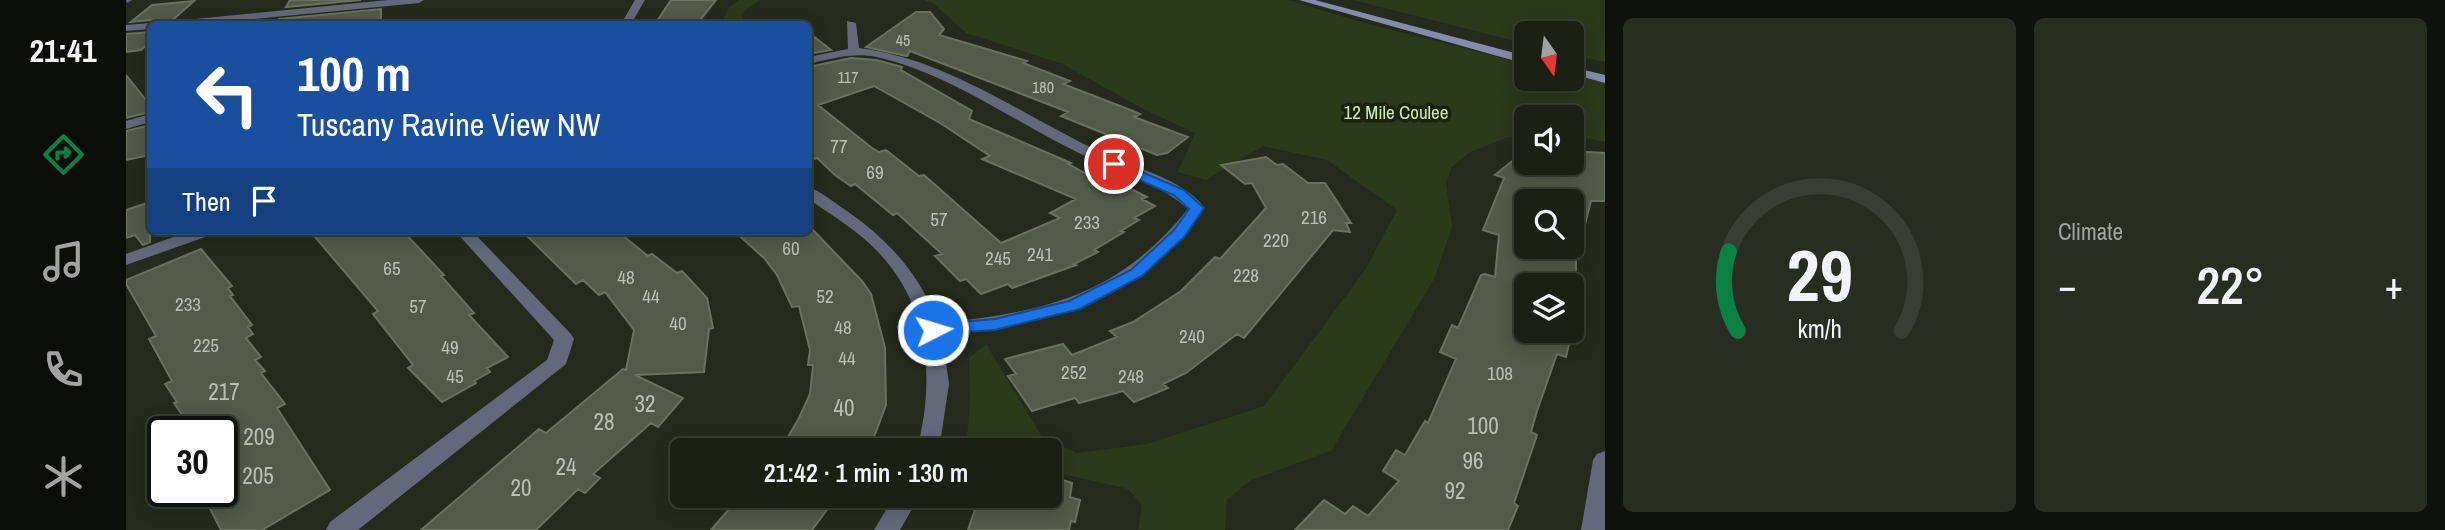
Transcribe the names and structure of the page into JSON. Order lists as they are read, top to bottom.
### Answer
{
  "parks": ["12 Mile Coulee"],
  "house_numbers": [
    "45",
    "117",
    "180",
    "77",
    "69",
    "216",
    "57",
    "233",
    "220",
    "60",
    "241",
    "245",
    "65",
    "228",
    "48",
    "44",
    "52",
    "233",
    "57",
    "40",
    "48",
    "240",
    "225",
    "49",
    "44",
    "252",
    "108",
    "45",
    "248",
    "217",
    "32",
    "40",
    "28",
    "100",
    "209",
    "96",
    "24",
    "205",
    "20",
    "92"
  ],
  "north": "bottom",
  "page": {
    "tabs": "21:41",
    "tile": "Climate",
    "turn": ["100 m", "Tuscany Ravine View NW"],
    "then": "Then",
    "heat": ["−", "22°", "+"],
    "limit": "30",
    "trip": "21:42 · 1 min · 130 m",
    "gauge": ["29", "km/h"]
  }
}
